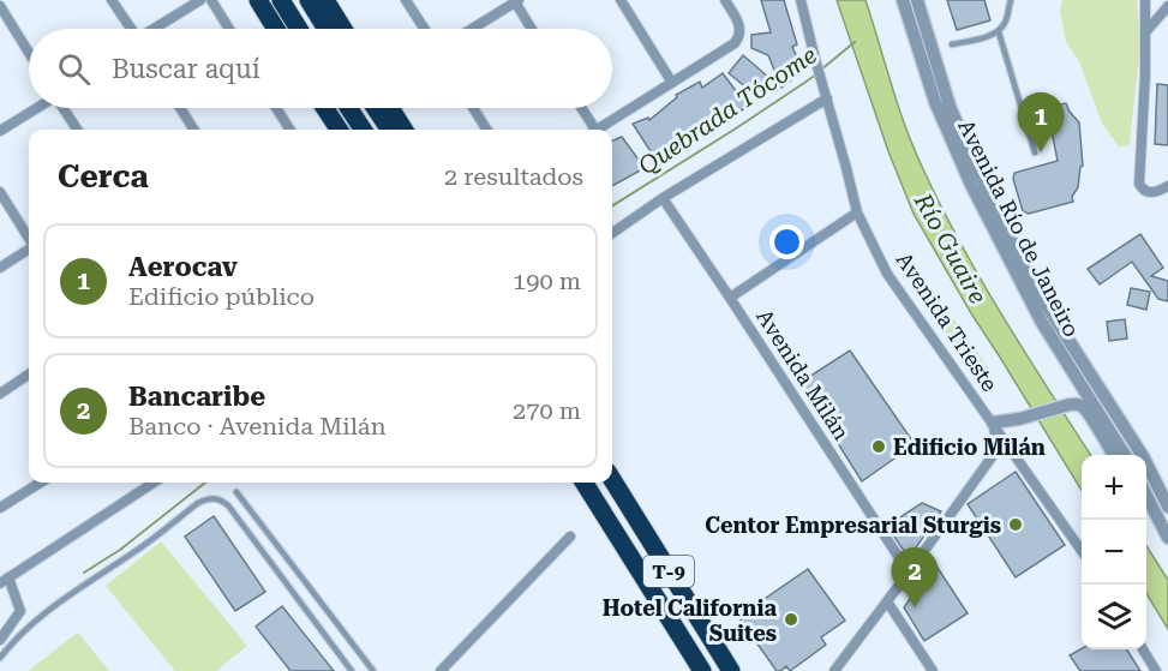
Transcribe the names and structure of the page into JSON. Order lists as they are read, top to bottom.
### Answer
{
  "streets": {
    "highway": ["T-9"],
    "street": ["Avenida Río de Janeiro", "Avenida Trieste", "Avenida Milán"]
  },
  "water": ["Quebrada Tócome", "Río Guaire"],
  "places": ["Edificio Milán", "Centor Empresarial Sturgis", "Hotel California Suites"],
  "page": {
    "search": "Buscar aquí",
    "pins": ["1", "2"],
    "heading": ["Cerca", "2 resultados"],
    "list": [
      {
        "mark": "1",
        "name": "Aerocav",
        "note": "Edificio público",
        "value": "190 m"
      },
      {
        "mark": "2",
        "name": "Bancaribe",
        "note": "Banco · Avenida Milán",
        "value": "270 m"
      }
    ],
    "map_buttons": ["+", "−"]
  }
}
